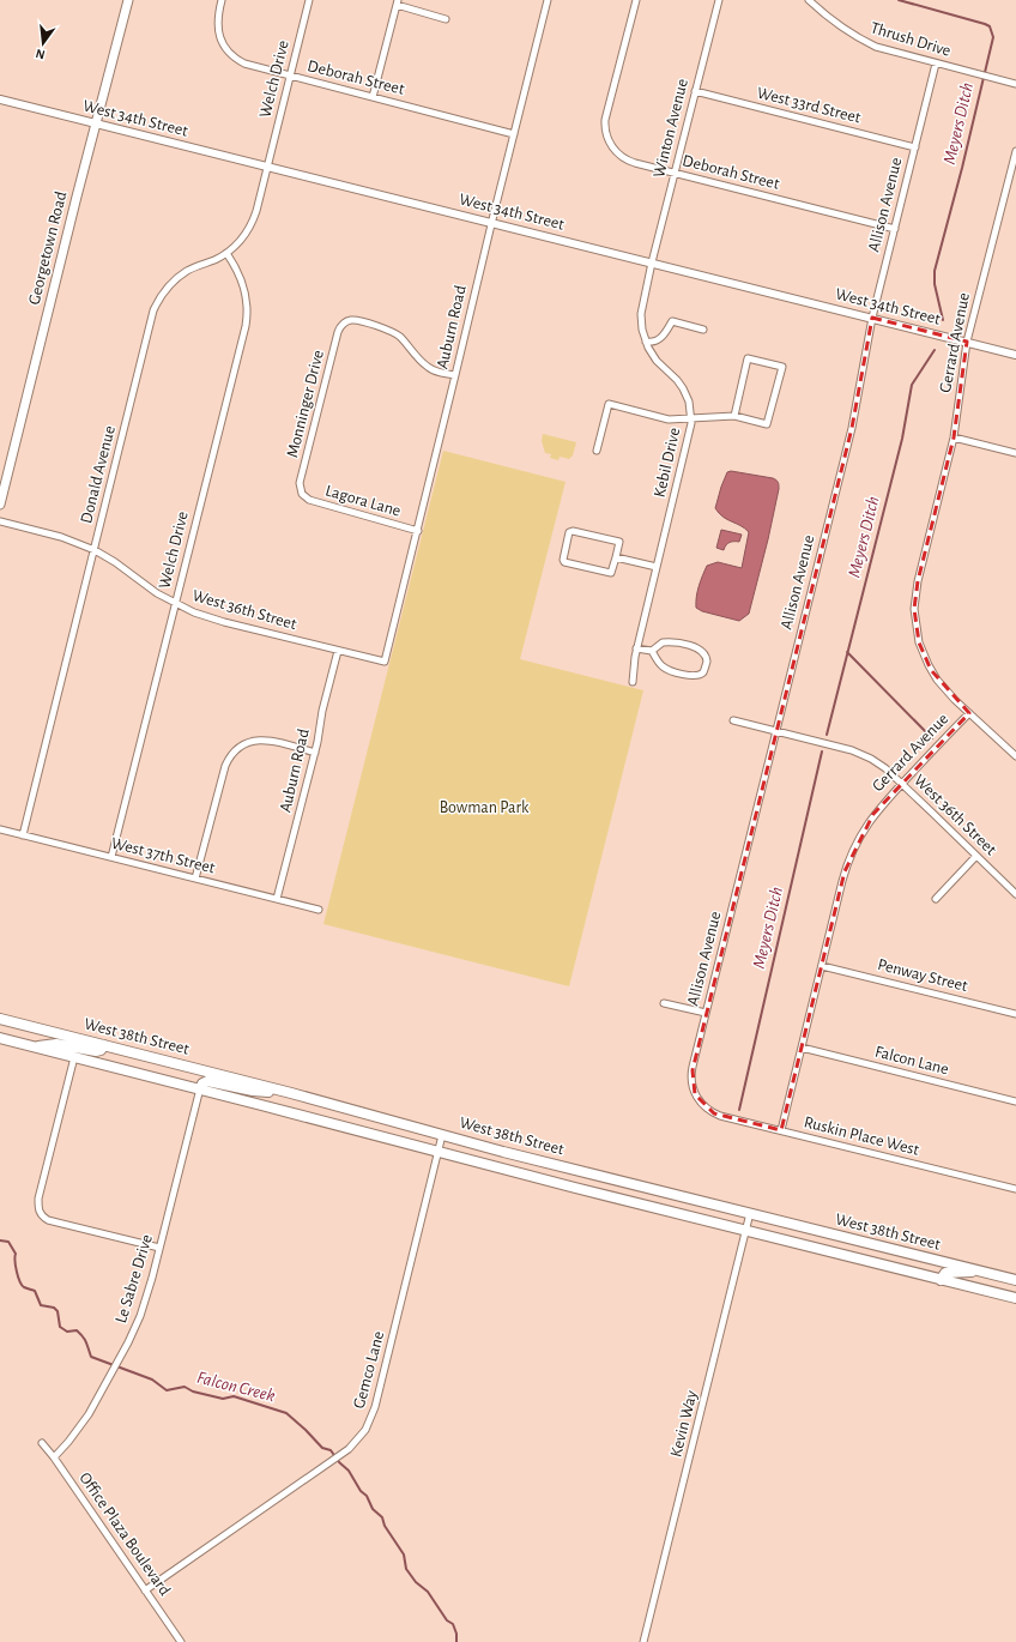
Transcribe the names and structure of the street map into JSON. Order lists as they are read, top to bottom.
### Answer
{
  "streets": {
    "main road": ["Georgetown Road", "West 38th Street"],
    "street": [
      "Thrush Drive",
      "Deborah Street",
      "Welch Drive",
      "West 33rd Street",
      "West 34th Street",
      "Winton Avenue",
      "Allison Avenue",
      "Auburn Road",
      "Gerrard Avenue",
      "Monninger Drive",
      "Kebil Drive",
      "Donald Avenue",
      "Lagora Lane",
      "West 36th Street",
      "West 37th Street",
      "Penway Street",
      "Falcon Lane",
      "Ruskin Place West",
      "Le Sabre Drive",
      "Gemco Lane",
      "Kevin Way",
      "Office Plaza Boulevard"
    ]
  },
  "crossings": [
    ["Thrush Drive", "Allison Avenue"],
    ["Deborah Street", "Welch Drive"],
    ["Deborah Street", "Winton Avenue"],
    ["Deborah Street", "Allison Avenue"],
    ["Deborah Street", "Auburn Road"],
    ["Welch Drive", "West 34th Street"],
    ["Welch Drive", "Donald Avenue"],
    ["Welch Drive", "West 36th Street"],
    ["Welch Drive", "West 37th Street"],
    ["West 33rd Street", "Winton Avenue"],
    ["West 33rd Street", "Allison Avenue"],
    ["West 34th Street", "Winton Avenue"],
    ["West 34th Street", "Allison Avenue"],
    ["West 34th Street", "Georgetown Road"],
    ["West 34th Street", "Auburn Road"],
    ["West 34th Street", "Gerrard Avenue"],
    ["West 34th Street", "Kebil Drive"],
    ["West 34th Street", "Donald Avenue"],
    ["Winton Avenue", "Kebil Drive"],
    ["Allison Avenue", "West 36th Street"],
    ["Allison Avenue", "Ruskin Place West"],
    ["Auburn Road", "Monninger Drive"],
    ["Auburn Road", "Lagora Lane"],
    ["Auburn Road", "West 36th Street"],
    ["Auburn Road", "West 37th Street"],
    ["Gerrard Avenue", "West 36th Street"],
    ["Gerrard Avenue", "Penway Street"],
    ["Gerrard Avenue", "Falcon Lane"],
    ["Gerrard Avenue", "Ruskin Place West"],
    ["Monninger Drive", "Lagora Lane"],
    ["Donald Avenue", "West 36th Street"],
    ["Donald Avenue", "West 37th Street"],
    ["West 38th Street", "Le Sabre Drive"],
    ["West 38th Street", "Gemco Lane"],
    ["West 38th Street", "Kevin Way"],
    ["Le Sabre Drive", "Office Plaza Boulevard"],
    ["Gemco Lane", "Office Plaza Boulevard"]
  ],
  "water": ["Meyers Ditch", "Falcon Creek"],
  "parks": ["Bowman Park"],
  "north": "bottom"
}
